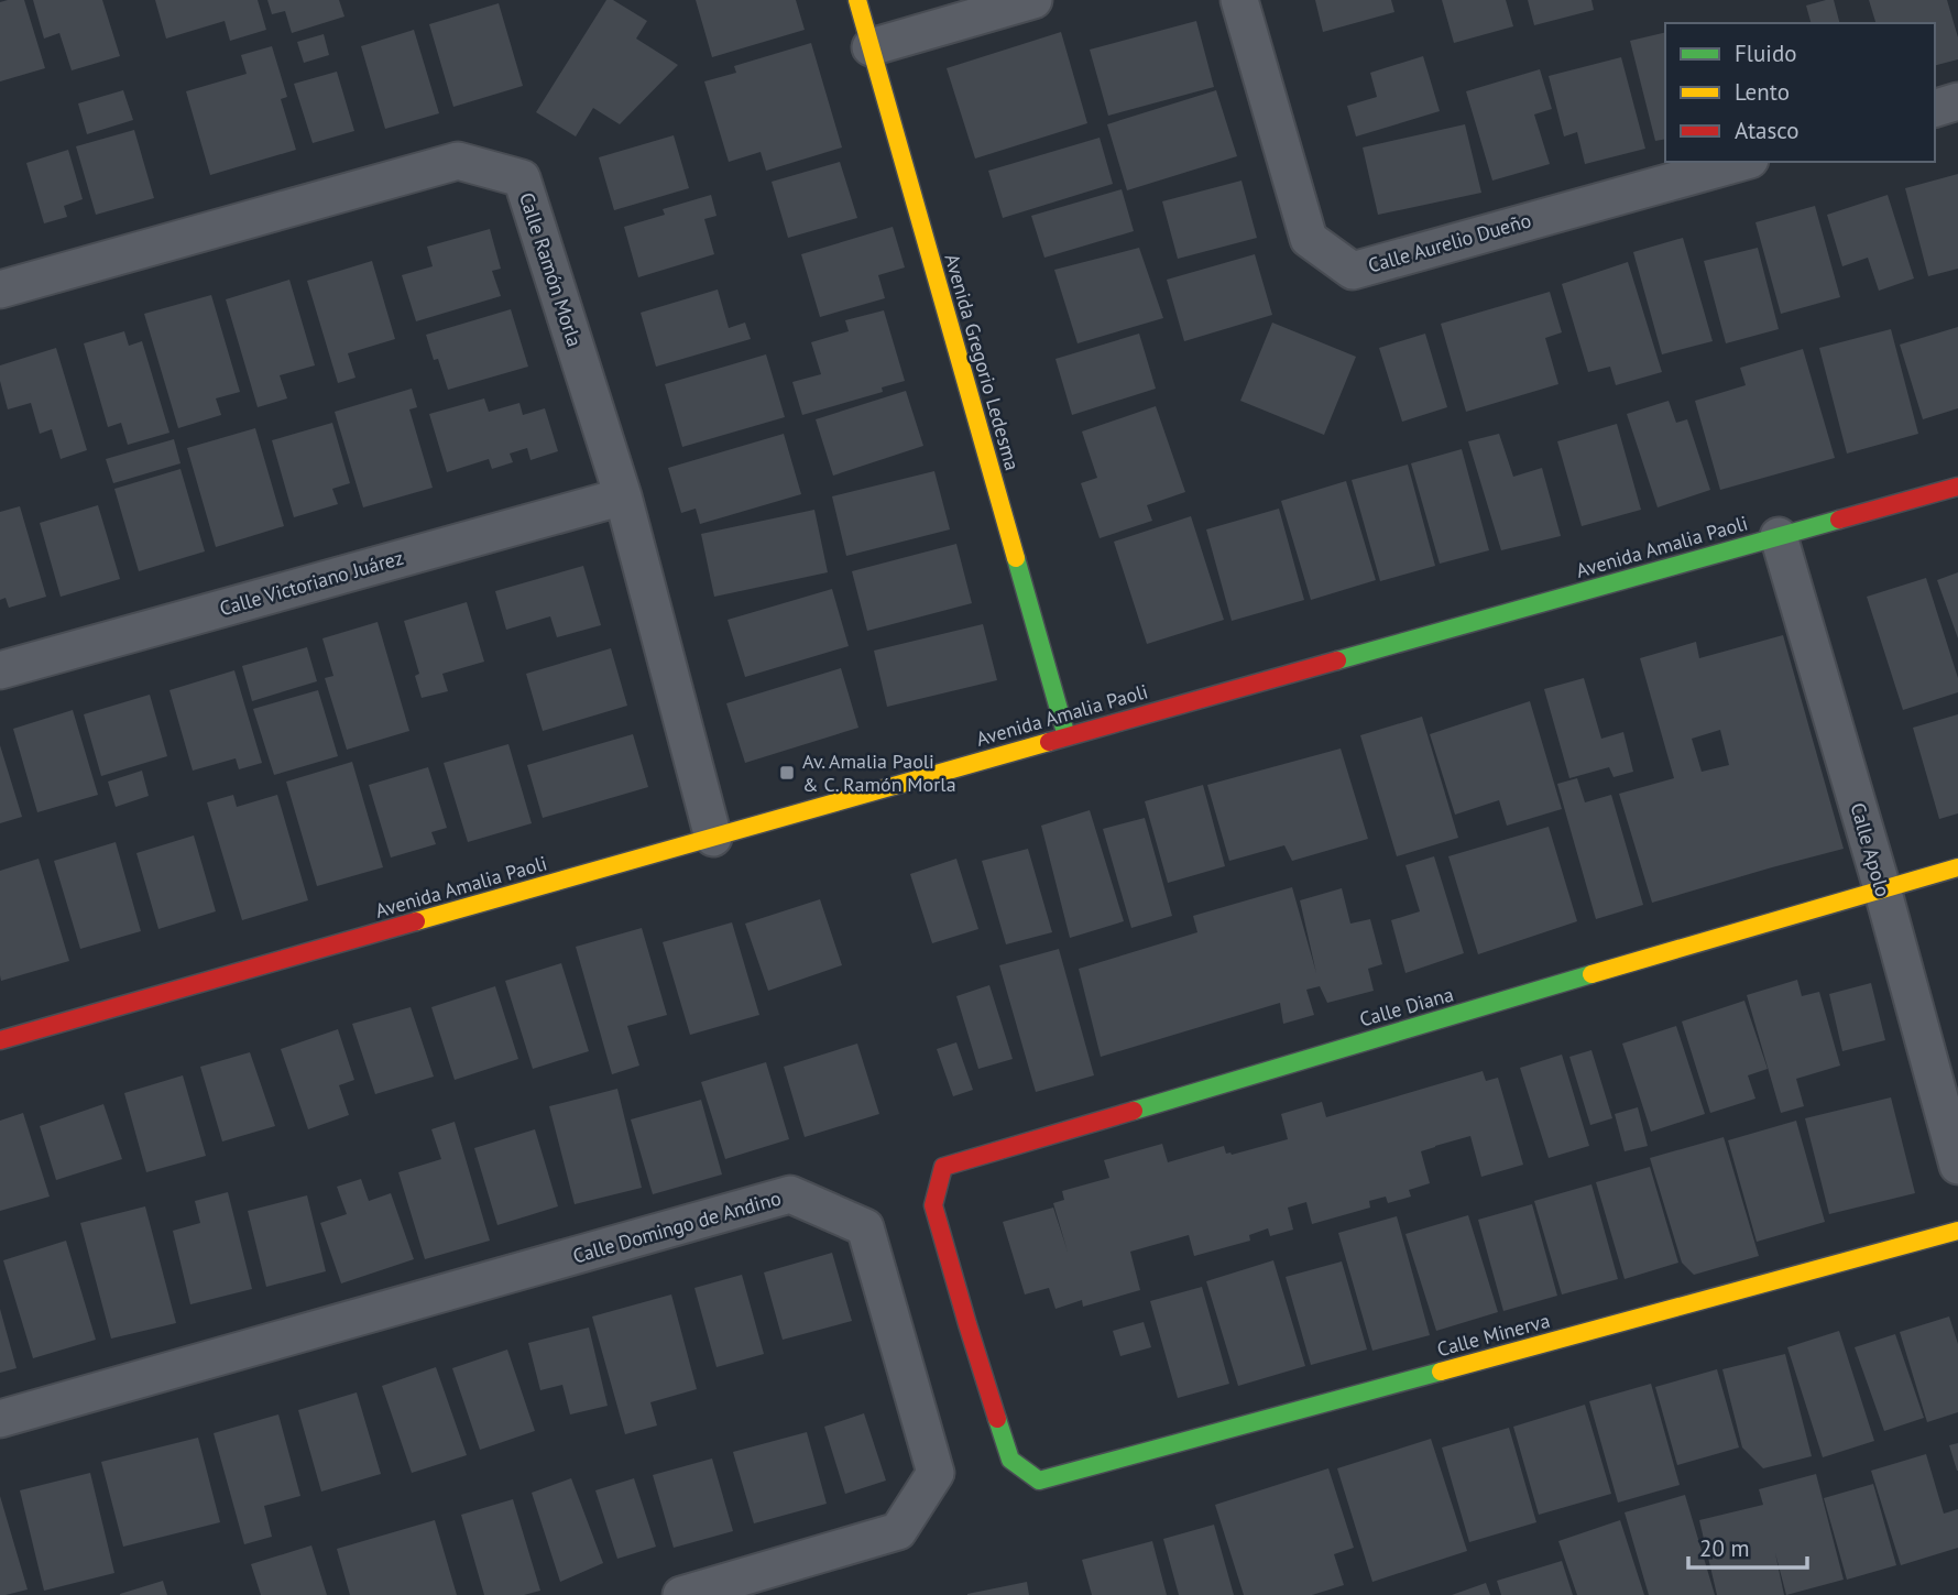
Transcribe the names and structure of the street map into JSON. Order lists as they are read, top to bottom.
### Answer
{
  "streets": {
    "street": [
      "Calle Aurelio Dueño",
      "Calle Ramón Morla",
      "Avenida Gregorio Ledesma",
      "Avenida Amalia Paoli",
      "Calle Victoriano Juárez",
      "Calle Apolo",
      "Calle Diana",
      "Calle Domingo de Andino",
      "Calle Minerva"
    ]
  },
  "crossings": [
    ["Calle Ramón Morla", "Avenida Amalia Paoli"],
    ["Calle Ramón Morla", "Calle Victoriano Juárez"],
    ["Avenida Gregorio Ledesma", "Avenida Amalia Paoli"],
    ["Avenida Amalia Paoli", "Calle Apolo"],
    ["Calle Apolo", "Calle Diana"],
    ["Calle Diana", "Calle Minerva"]
  ],
  "places": {
    "transit": ["Av. Amalia Paoli & C. Ramón Morla"]
  },
  "legend": ["Fluido", "Lento", "Atasco"],
  "scale_bar": "20 m"
}
